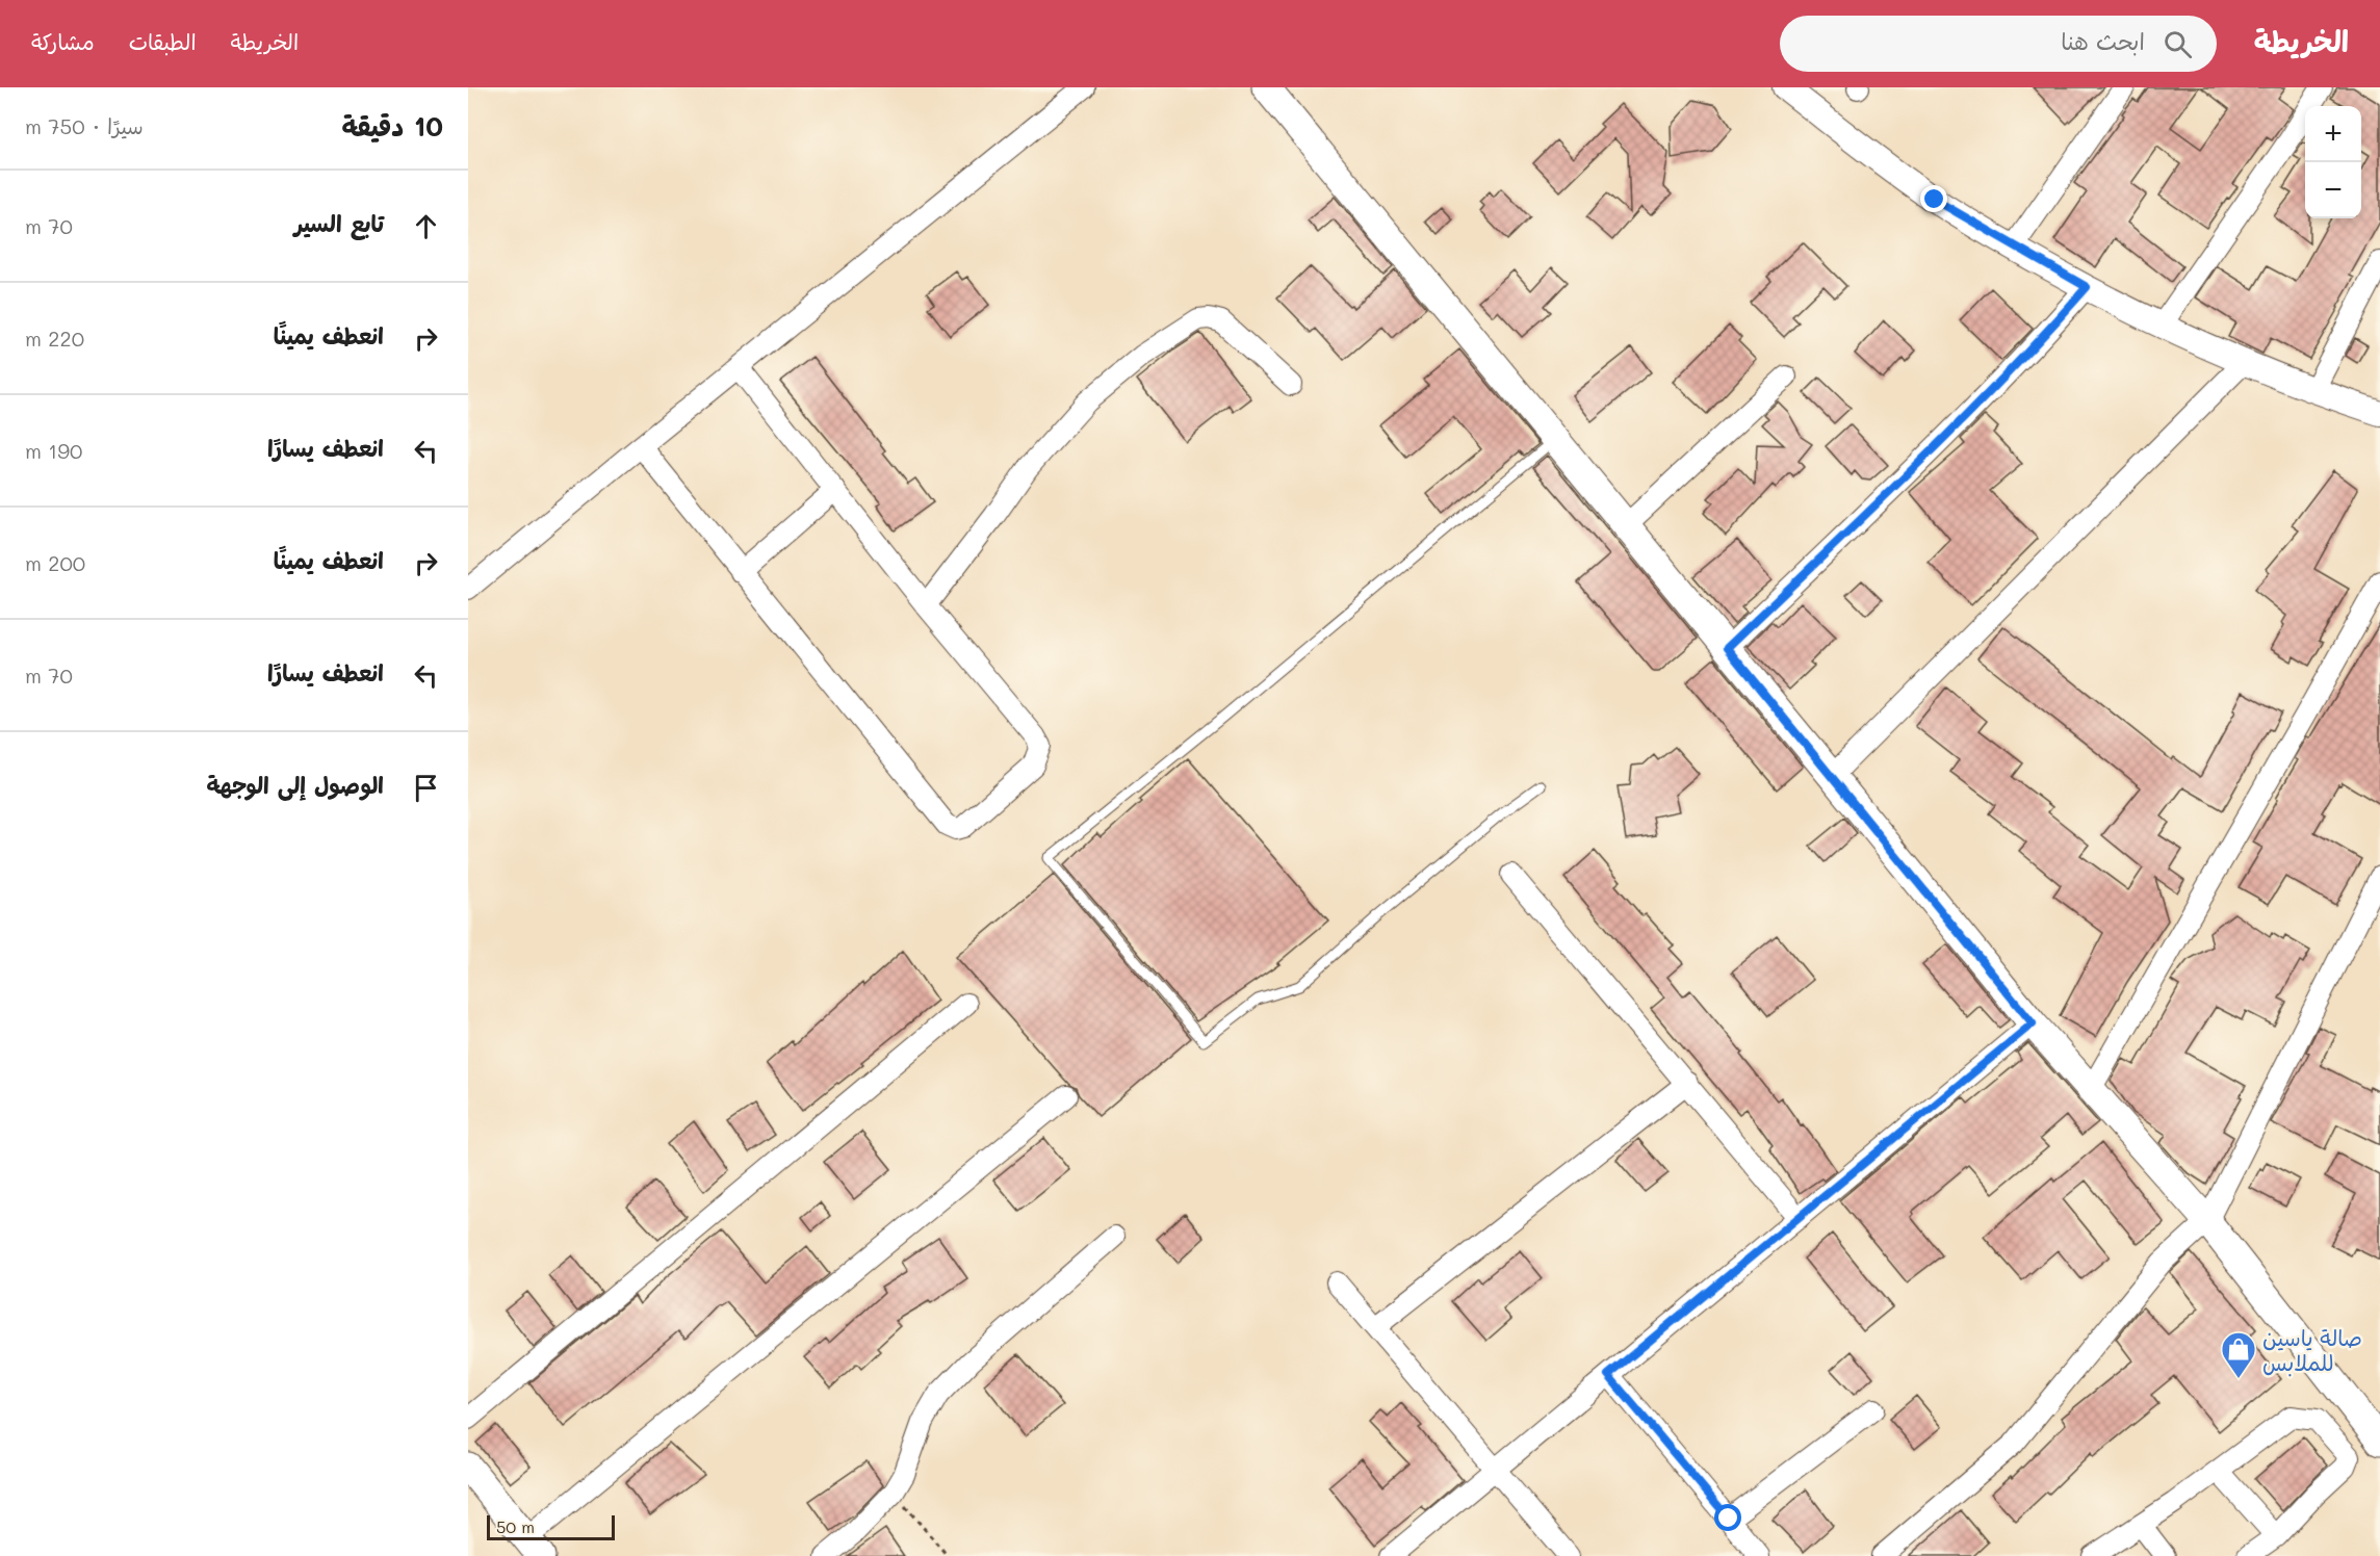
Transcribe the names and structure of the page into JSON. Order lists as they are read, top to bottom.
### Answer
{
  "places": {
    "shop": ["صالة ياسين للملابس"]
  },
  "scale_bar": "50 m",
  "page": {
    "header": "الخريطة",
    "search": "ابحث هنا",
    "nav": ["الخريطة", "الطبقات", "مشاركة"],
    "heading": ["10 دقيقة", "سيرًا · 750 m"],
    "map_buttons": ["+", "−"],
    "list": [
      ["تابع السير", "70 m"],
      ["انعطف يمينًا", "220 m"],
      ["انعطف يسارًا", "190 m"],
      ["انعطف يمينًا", "200 m"],
      ["انعطف يسارًا", "70 m"],
      "الوصول إلى الوجهة"
    ],
    "scale": "50 m"
  }
}
